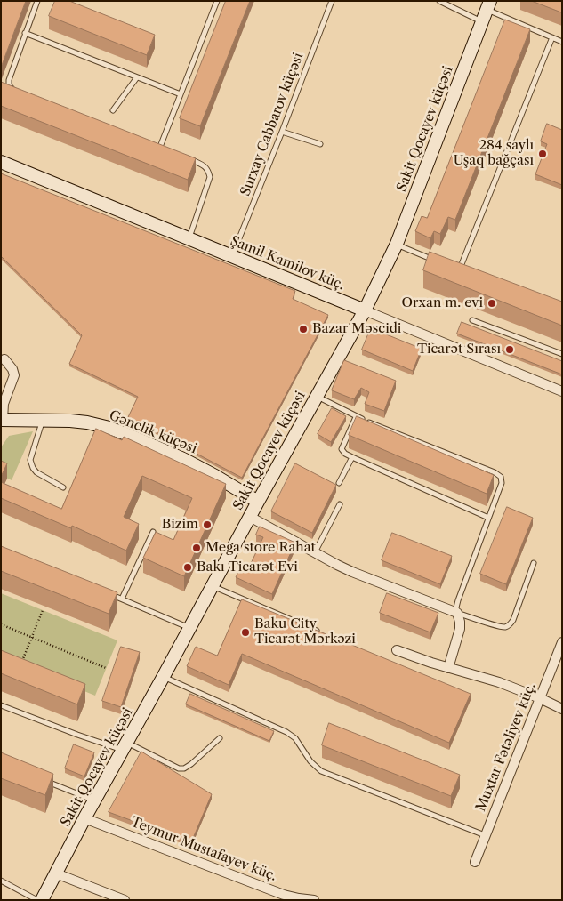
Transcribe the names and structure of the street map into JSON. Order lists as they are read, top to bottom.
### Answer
{
  "streets": {
    "street": [
      "Sakit Qocayev küçəsi",
      "Şamil Kamilov küç.",
      "Gənclik küçəsi",
      "Muxtar Fətəliyev küç.",
      "Teymur Mustafayev küç."
    ],
    "lane": ["Surxay Cabbarov küçəsi"]
  },
  "crossings": [
    ["Surxay Cabbarov küçəsi", "Şamil Kamilov küç."],
    ["Sakit Qocayev küçəsi", "Şamil Kamilov küç."],
    ["Sakit Qocayev küçəsi", "Gənclik küçəsi"],
    ["Sakit Qocayev küçəsi", "Teymur Mustafayev küç."]
  ],
  "places": [
    "284 saylı Uşaq bağçası",
    "Orxan m. evi",
    "Bazar Məscidi",
    "Ticarət Sırası",
    "Bizim",
    "Mega store Rahat",
    "Bakı Ticarət Evi",
    "Baku City Ticarət Mərkəzi"
  ]
}
